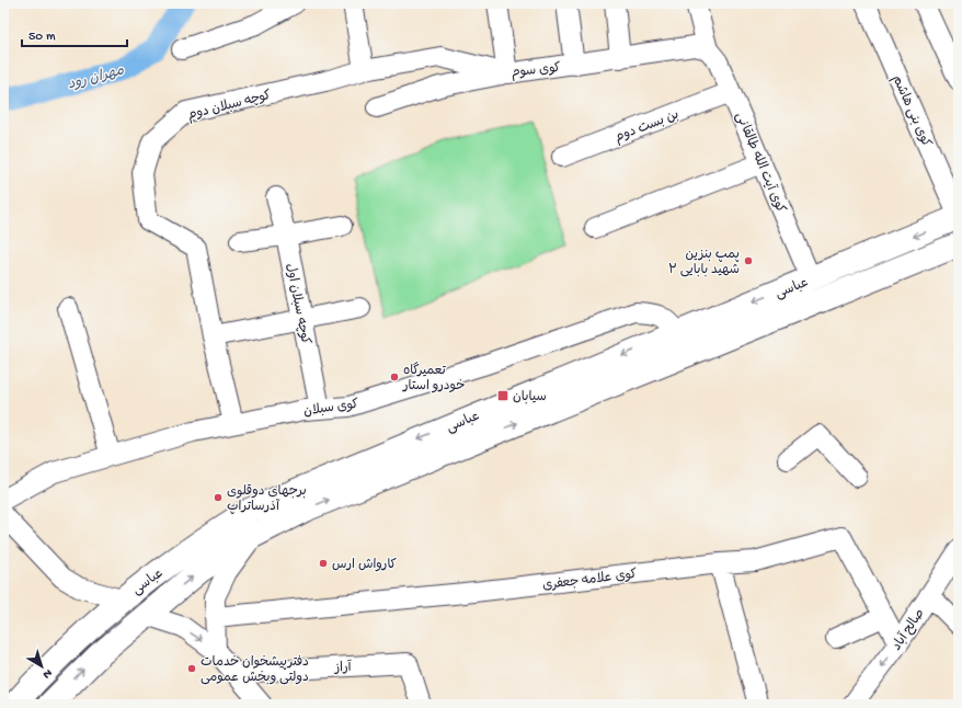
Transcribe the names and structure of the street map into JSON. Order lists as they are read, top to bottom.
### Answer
{
  "streets": {
    "main road": ["عباسى"],
    "street": [
      "کوی سوم",
      "کوچه سبلان دوم",
      "کوی بنی هاشم",
      "بن بست دوم",
      "کوی آیت الله طالقانی",
      "کوچه سبلان اول",
      "کوی سبلان",
      "کوی علامه جعفری",
      "صالح آباد",
      "آراز"
    ]
  },
  "crossings": [
    ["کوی سوم", "کوچه سبلان دوم"],
    ["کوی سوم", "کوی آیت الله طالقانی"],
    ["کوچه سبلان دوم", "کوی سبلان"],
    ["کوی بنی هاشم", "عباسى"],
    ["بن بست دوم", "کوی آیت الله طالقانی"],
    ["کوی آیت الله طالقانی", "عباسى"],
    ["عباسى", "کوی سبلان"],
    ["کوچه سبلان اول", "کوی سبلان"],
    ["کوی علامه جعفری", "صالح آباد"]
  ],
  "one_way": ["صالح آباد"],
  "water": ["مهران رود"],
  "places": {
    "other": [
      "پمپ بنزین شهید بابایی ۲",
      "تعمیرگاه خودرو استار",
      "برجهای دوقلوی آذرساتراپ",
      "کارواش ارس",
      "دفترپیشخوان خدمات دولتی وبخش عمومی"
    ],
    "transit": ["سیابان"]
  },
  "scale_bar": "50 m",
  "north": "bottom right"
}
